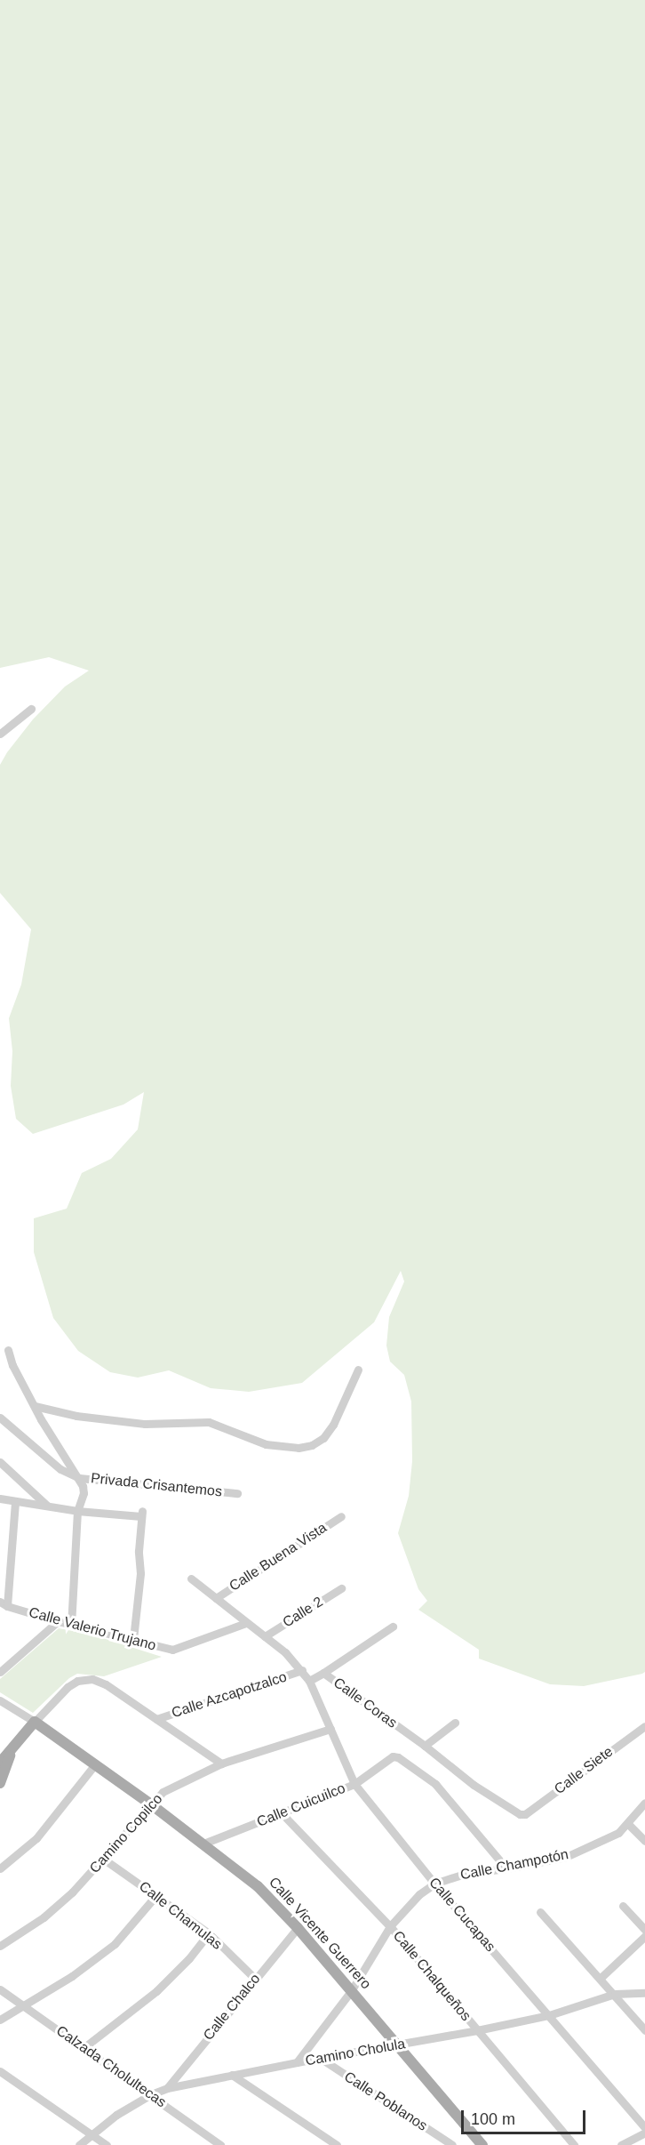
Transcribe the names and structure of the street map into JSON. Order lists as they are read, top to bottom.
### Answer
{
  "streets": {
    "main road": ["Calle Vicente Guerrero"],
    "street": [
      "Privada Crisantemos",
      "Calle Buena Vista",
      "Calle 2",
      "Calle Valerio Trujano",
      "Calle Azcapotzalco",
      "Calle Coras",
      "Calle Siete",
      "Calle Cuicuilco",
      "Camino Copilco",
      "Calle Champotón",
      "Calle Cucapas",
      "Calle Chamulas",
      "Calle Chalqueños",
      "Calle Chalco",
      "Camino Cholula",
      "Calzada Cholultecas",
      "Calle Poblanos"
    ]
  },
  "crossings": [
    ["Calle Buena Vista", "Calle Coras"],
    ["Calle 2", "Calle Coras"],
    ["Calle Valerio Trujano", "Calle Coras"],
    ["Calle Azcapotzalco", "Calle Coras"],
    ["Calle Coras", "Calle Siete"],
    ["Calle Coras", "Calle Cucapas"],
    ["Calle Cuicuilco", "Calle Champotón"],
    ["Calle Cuicuilco", "Calle Cucapas"],
    ["Calle Cuicuilco", "Calle Vicente Guerrero"],
    ["Calle Cuicuilco", "Calle Chalqueños"],
    ["Camino Copilco", "Calle Cucapas"],
    ["Camino Copilco", "Calle Chamulas"],
    ["Camino Copilco", "Calle Vicente Guerrero"],
    ["Calle Champotón", "Calle Cucapas"],
    ["Calle Champotón", "Calle Vicente Guerrero"],
    ["Calle Champotón", "Calle Chalqueños"],
    ["Calle Champotón", "Camino Cholula"],
    ["Calle Cucapas", "Camino Cholula"],
    ["Calle Chamulas", "Calle Chalco"],
    ["Calle Vicente Guerrero", "Calle Chalco"],
    ["Calle Vicente Guerrero", "Camino Cholula"],
    ["Calle Chalqueños", "Camino Cholula"],
    ["Calle Chalco", "Camino Cholula"],
    ["Camino Cholula", "Calzada Cholultecas"],
    ["Camino Cholula", "Calle Poblanos"]
  ],
  "scale_bar": "100 m"
}
